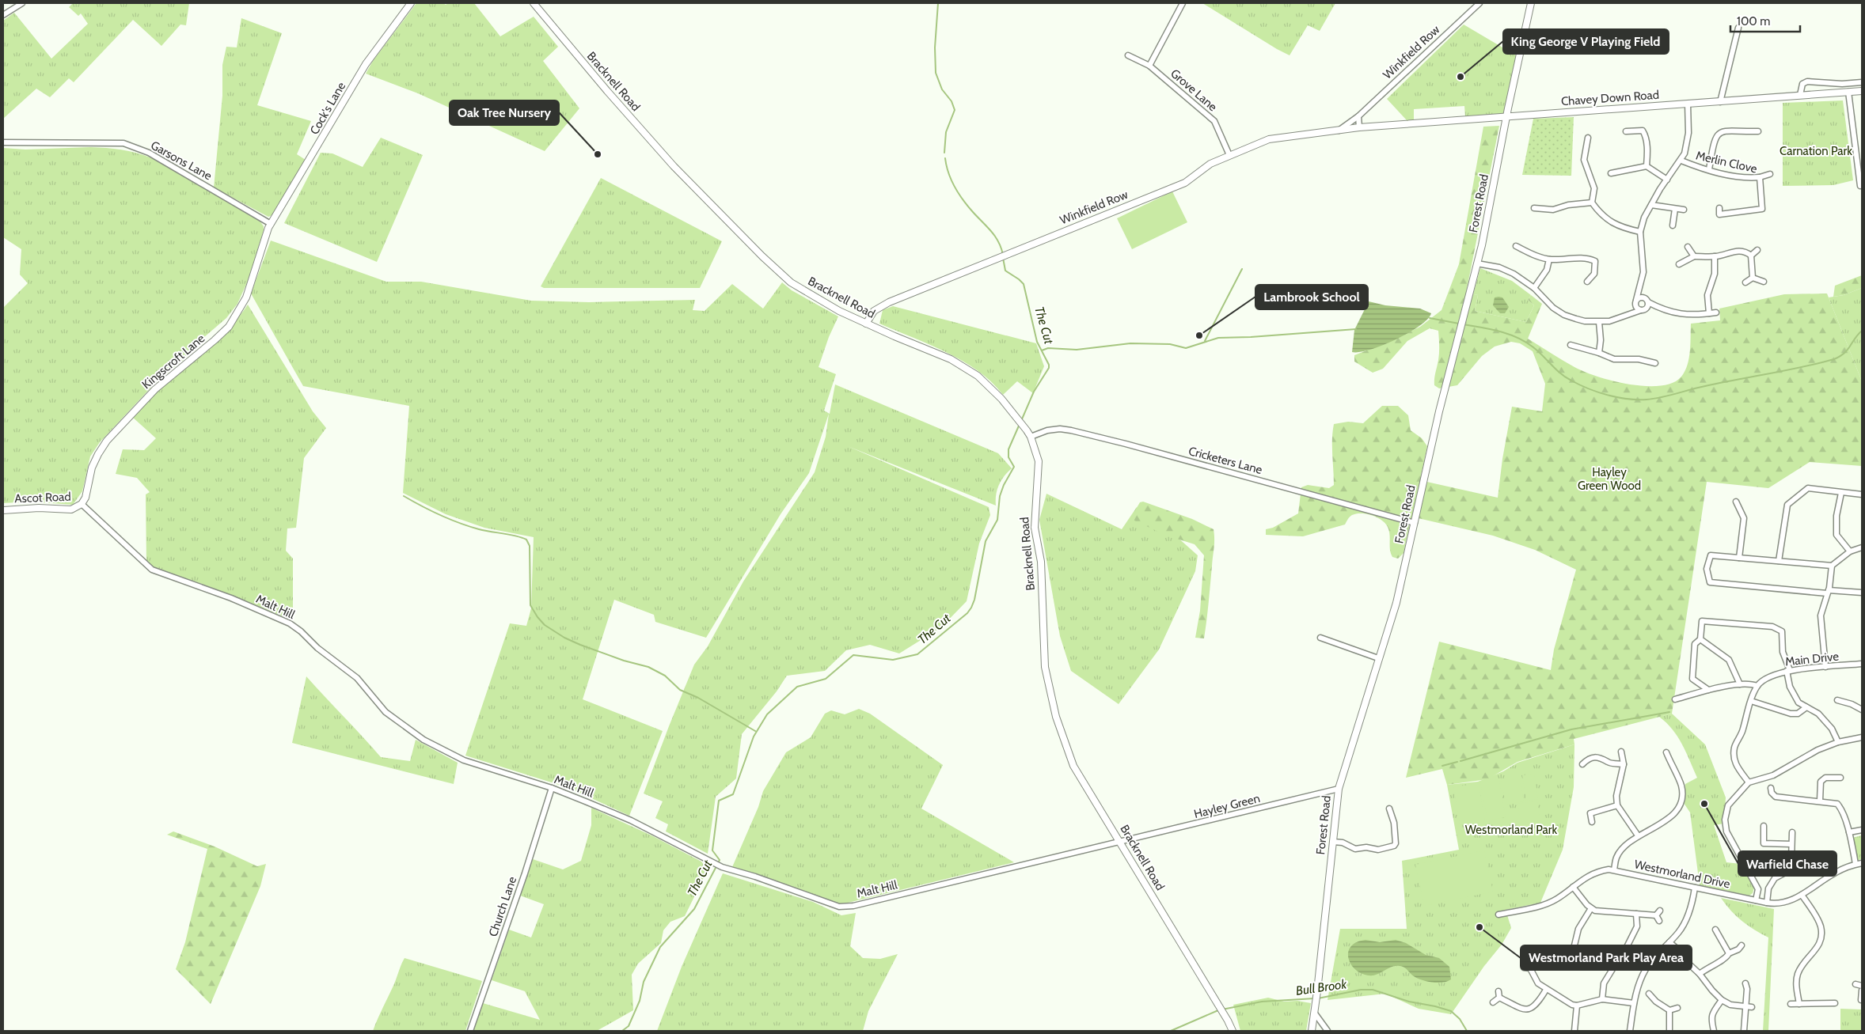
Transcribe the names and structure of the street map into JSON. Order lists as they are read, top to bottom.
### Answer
{
  "streets": {
    "main road": [
      "Winkfield Row",
      "Bracknell Road",
      "Chavey Down Road",
      "Cock's Lane",
      "Forest Road",
      "Kingscroft Lane",
      "Ascot Road"
    ],
    "street": [
      "Grove Lane",
      "Garsons Lane",
      "Merlin Clove",
      "Cricketers Lane",
      "Malt Hill",
      "Main Drive",
      "Hayley Green",
      "Westmorland Drive",
      "Church Lane"
    ]
  },
  "crossings": [
    ["Winkfield Row", "Bracknell Road"],
    ["Winkfield Row", "Grove Lane"],
    ["Winkfield Row", "Chavey Down Road"],
    ["Bracknell Road", "Cricketers Lane"],
    ["Bracknell Road", "Malt Hill"],
    ["Bracknell Road", "Hayley Green"],
    ["Chavey Down Road", "Forest Road"],
    ["Cock's Lane", "Garsons Lane"],
    ["Cock's Lane", "Kingscroft Lane"],
    ["Garsons Lane", "Kingscroft Lane"],
    ["Forest Road", "Cricketers Lane"],
    ["Forest Road", "Hayley Green"],
    ["Kingscroft Lane", "Ascot Road"],
    ["Kingscroft Lane", "Malt Hill"],
    ["Ascot Road", "Malt Hill"],
    ["Malt Hill", "Hayley Green"],
    ["Malt Hill", "Church Lane"]
  ],
  "water": ["The Cut", "Bull Brook"],
  "parks": ["Carnation Park", "Hayley Green Wood", "Westmorland Park"],
  "places": [
    "King George V Playing Field",
    "Oak Tree Nursery",
    "Lambrook School",
    "Warfield Chase",
    "Westmorland Park Play Area"
  ],
  "scale_bar": "100 m"
}
